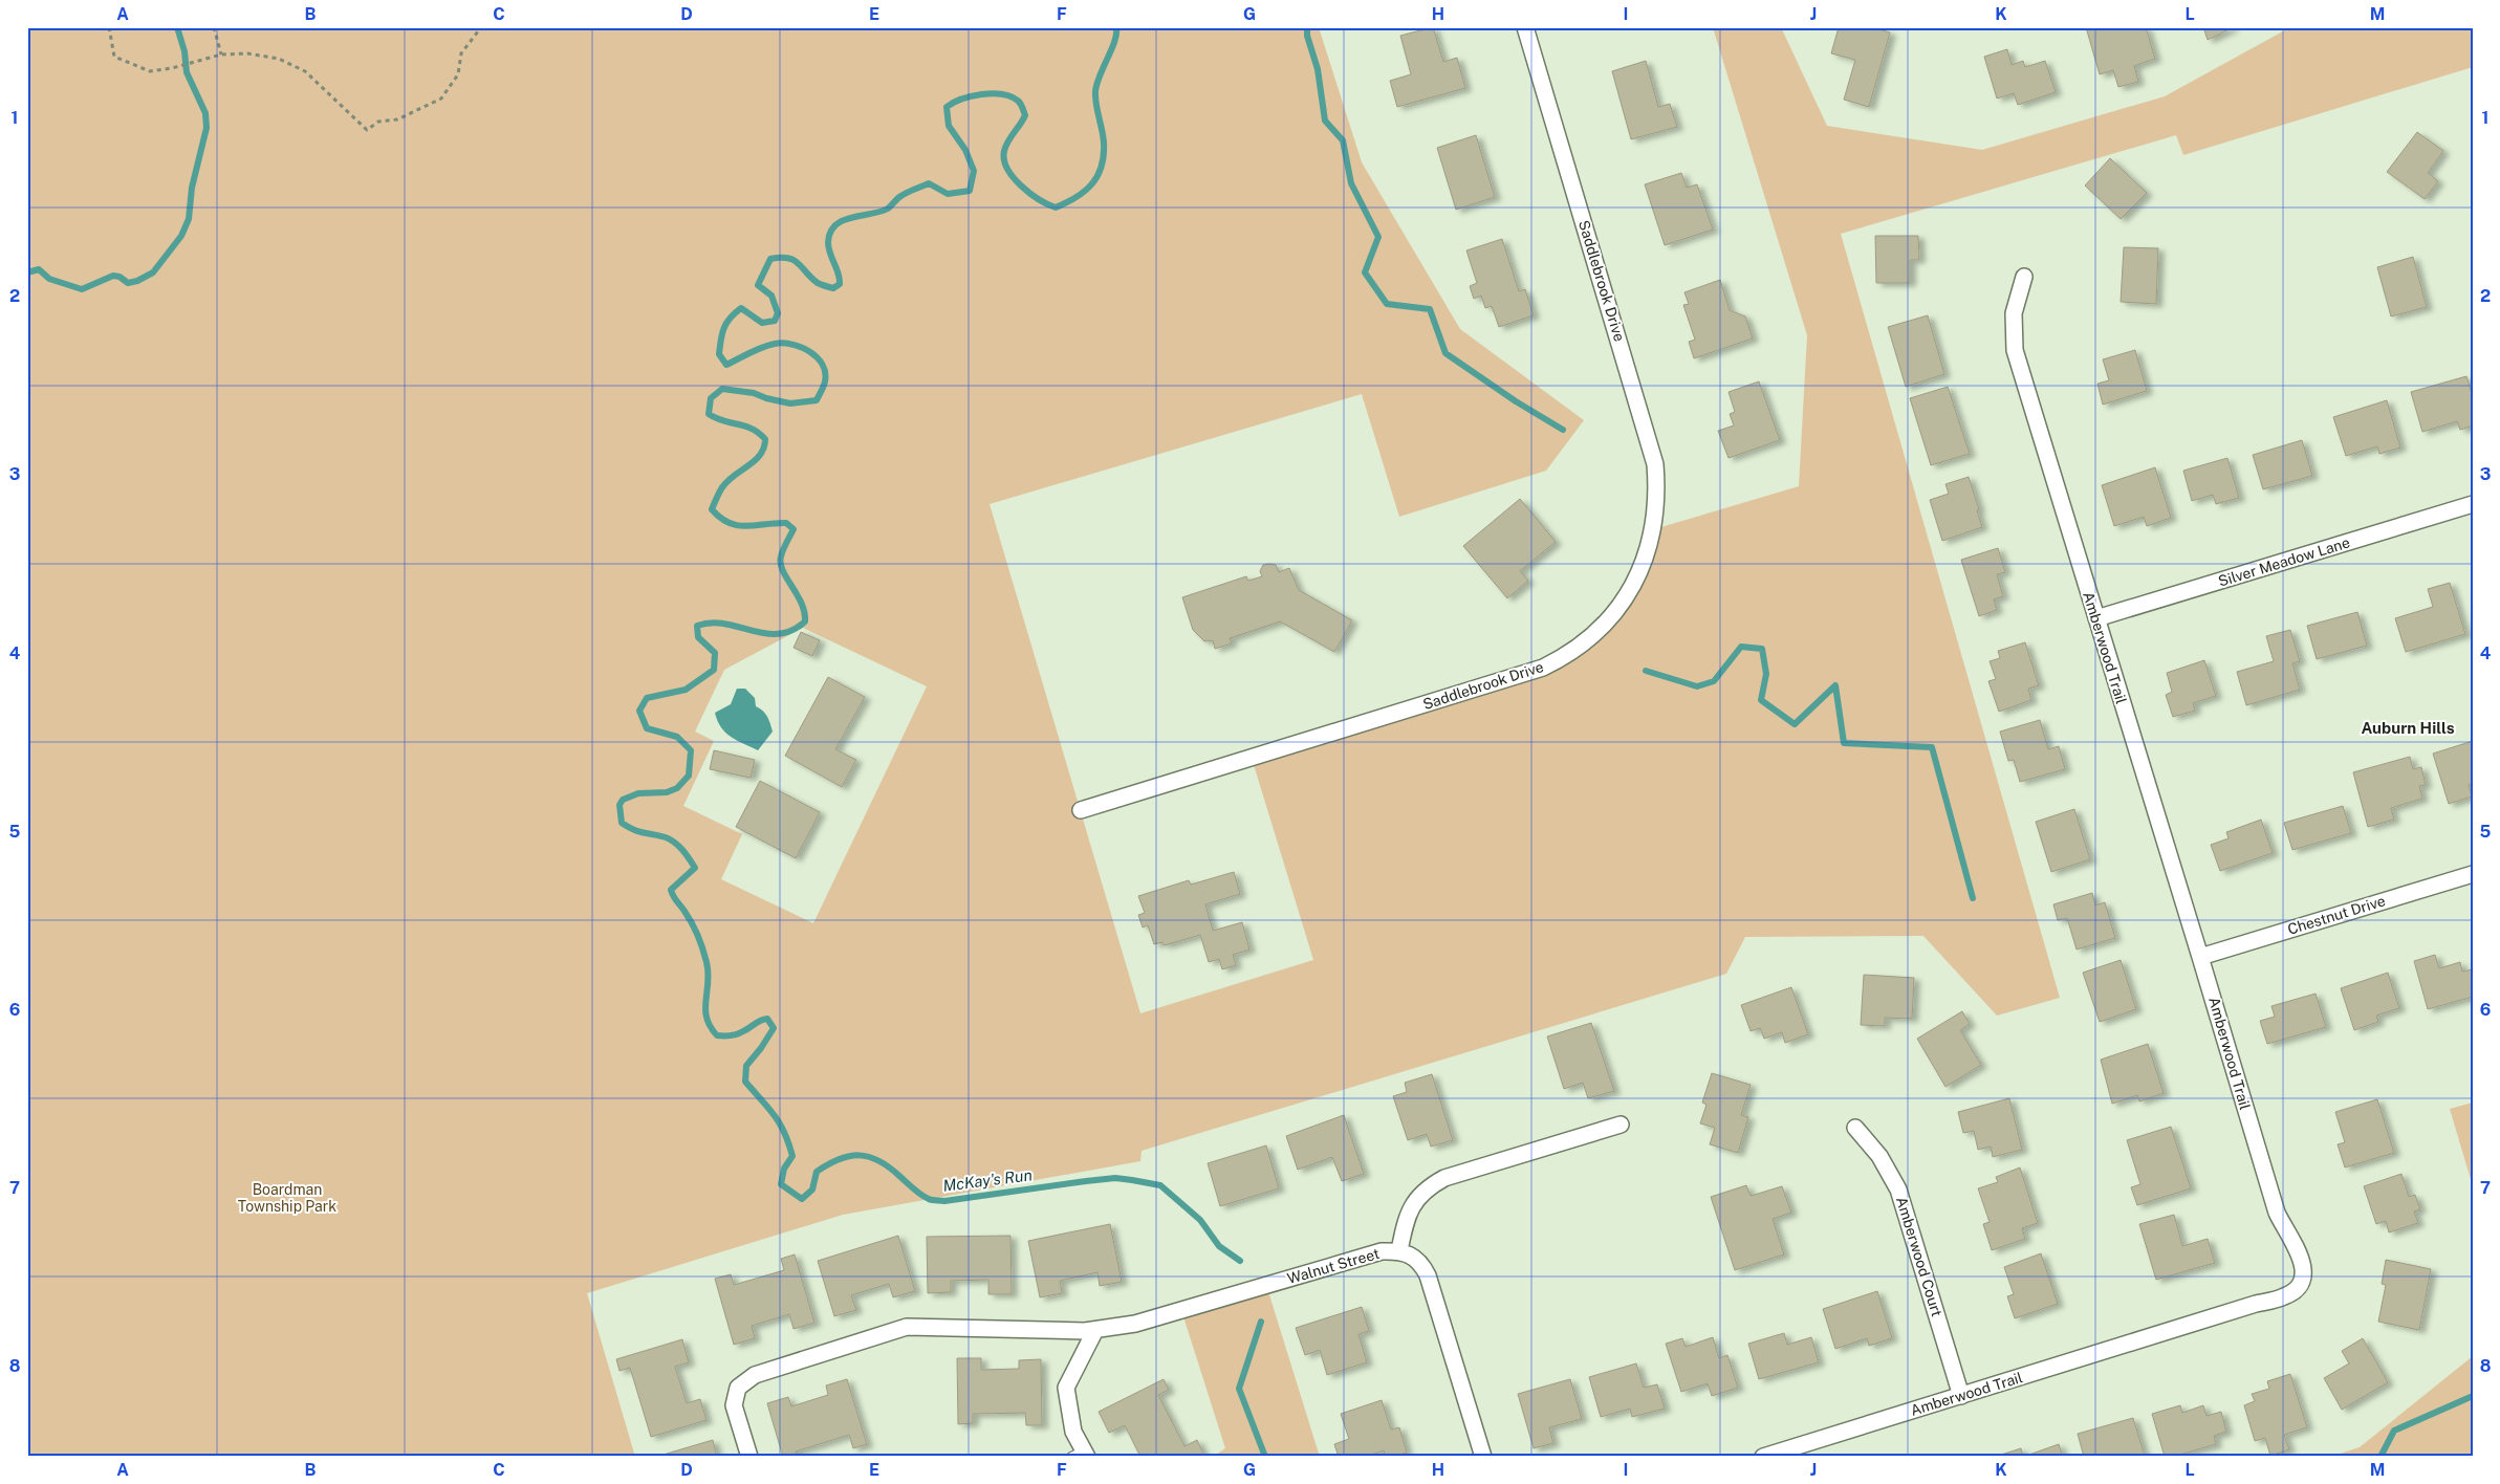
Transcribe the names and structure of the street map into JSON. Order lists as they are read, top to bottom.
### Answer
{
  "streets": {
    "street": [
      "Saddlebrook Drive",
      "Silver Meadow Lane",
      "Amberwood Trail",
      "Chestnut Drive",
      "Amberwood Court",
      "Walnut Street"
    ]
  },
  "crossings": [
    ["Silver Meadow Lane", "Amberwood Trail"],
    ["Amberwood Trail", "Chestnut Drive"],
    ["Amberwood Trail", "Amberwood Court"]
  ],
  "districts": ["Auburn Hills"],
  "water": ["McKay's Run"],
  "parks": ["Boardman Township Park"],
  "grid": {
    "columns": [
      "A",
      "B",
      "C",
      "D",
      "E",
      "F",
      "G",
      "H",
      "I",
      "J",
      "K",
      "L",
      "M"
    ],
    "rows": [
      "1",
      "2",
      "3",
      "4",
      "5",
      "6",
      "7",
      "8"
    ]
  }
}
